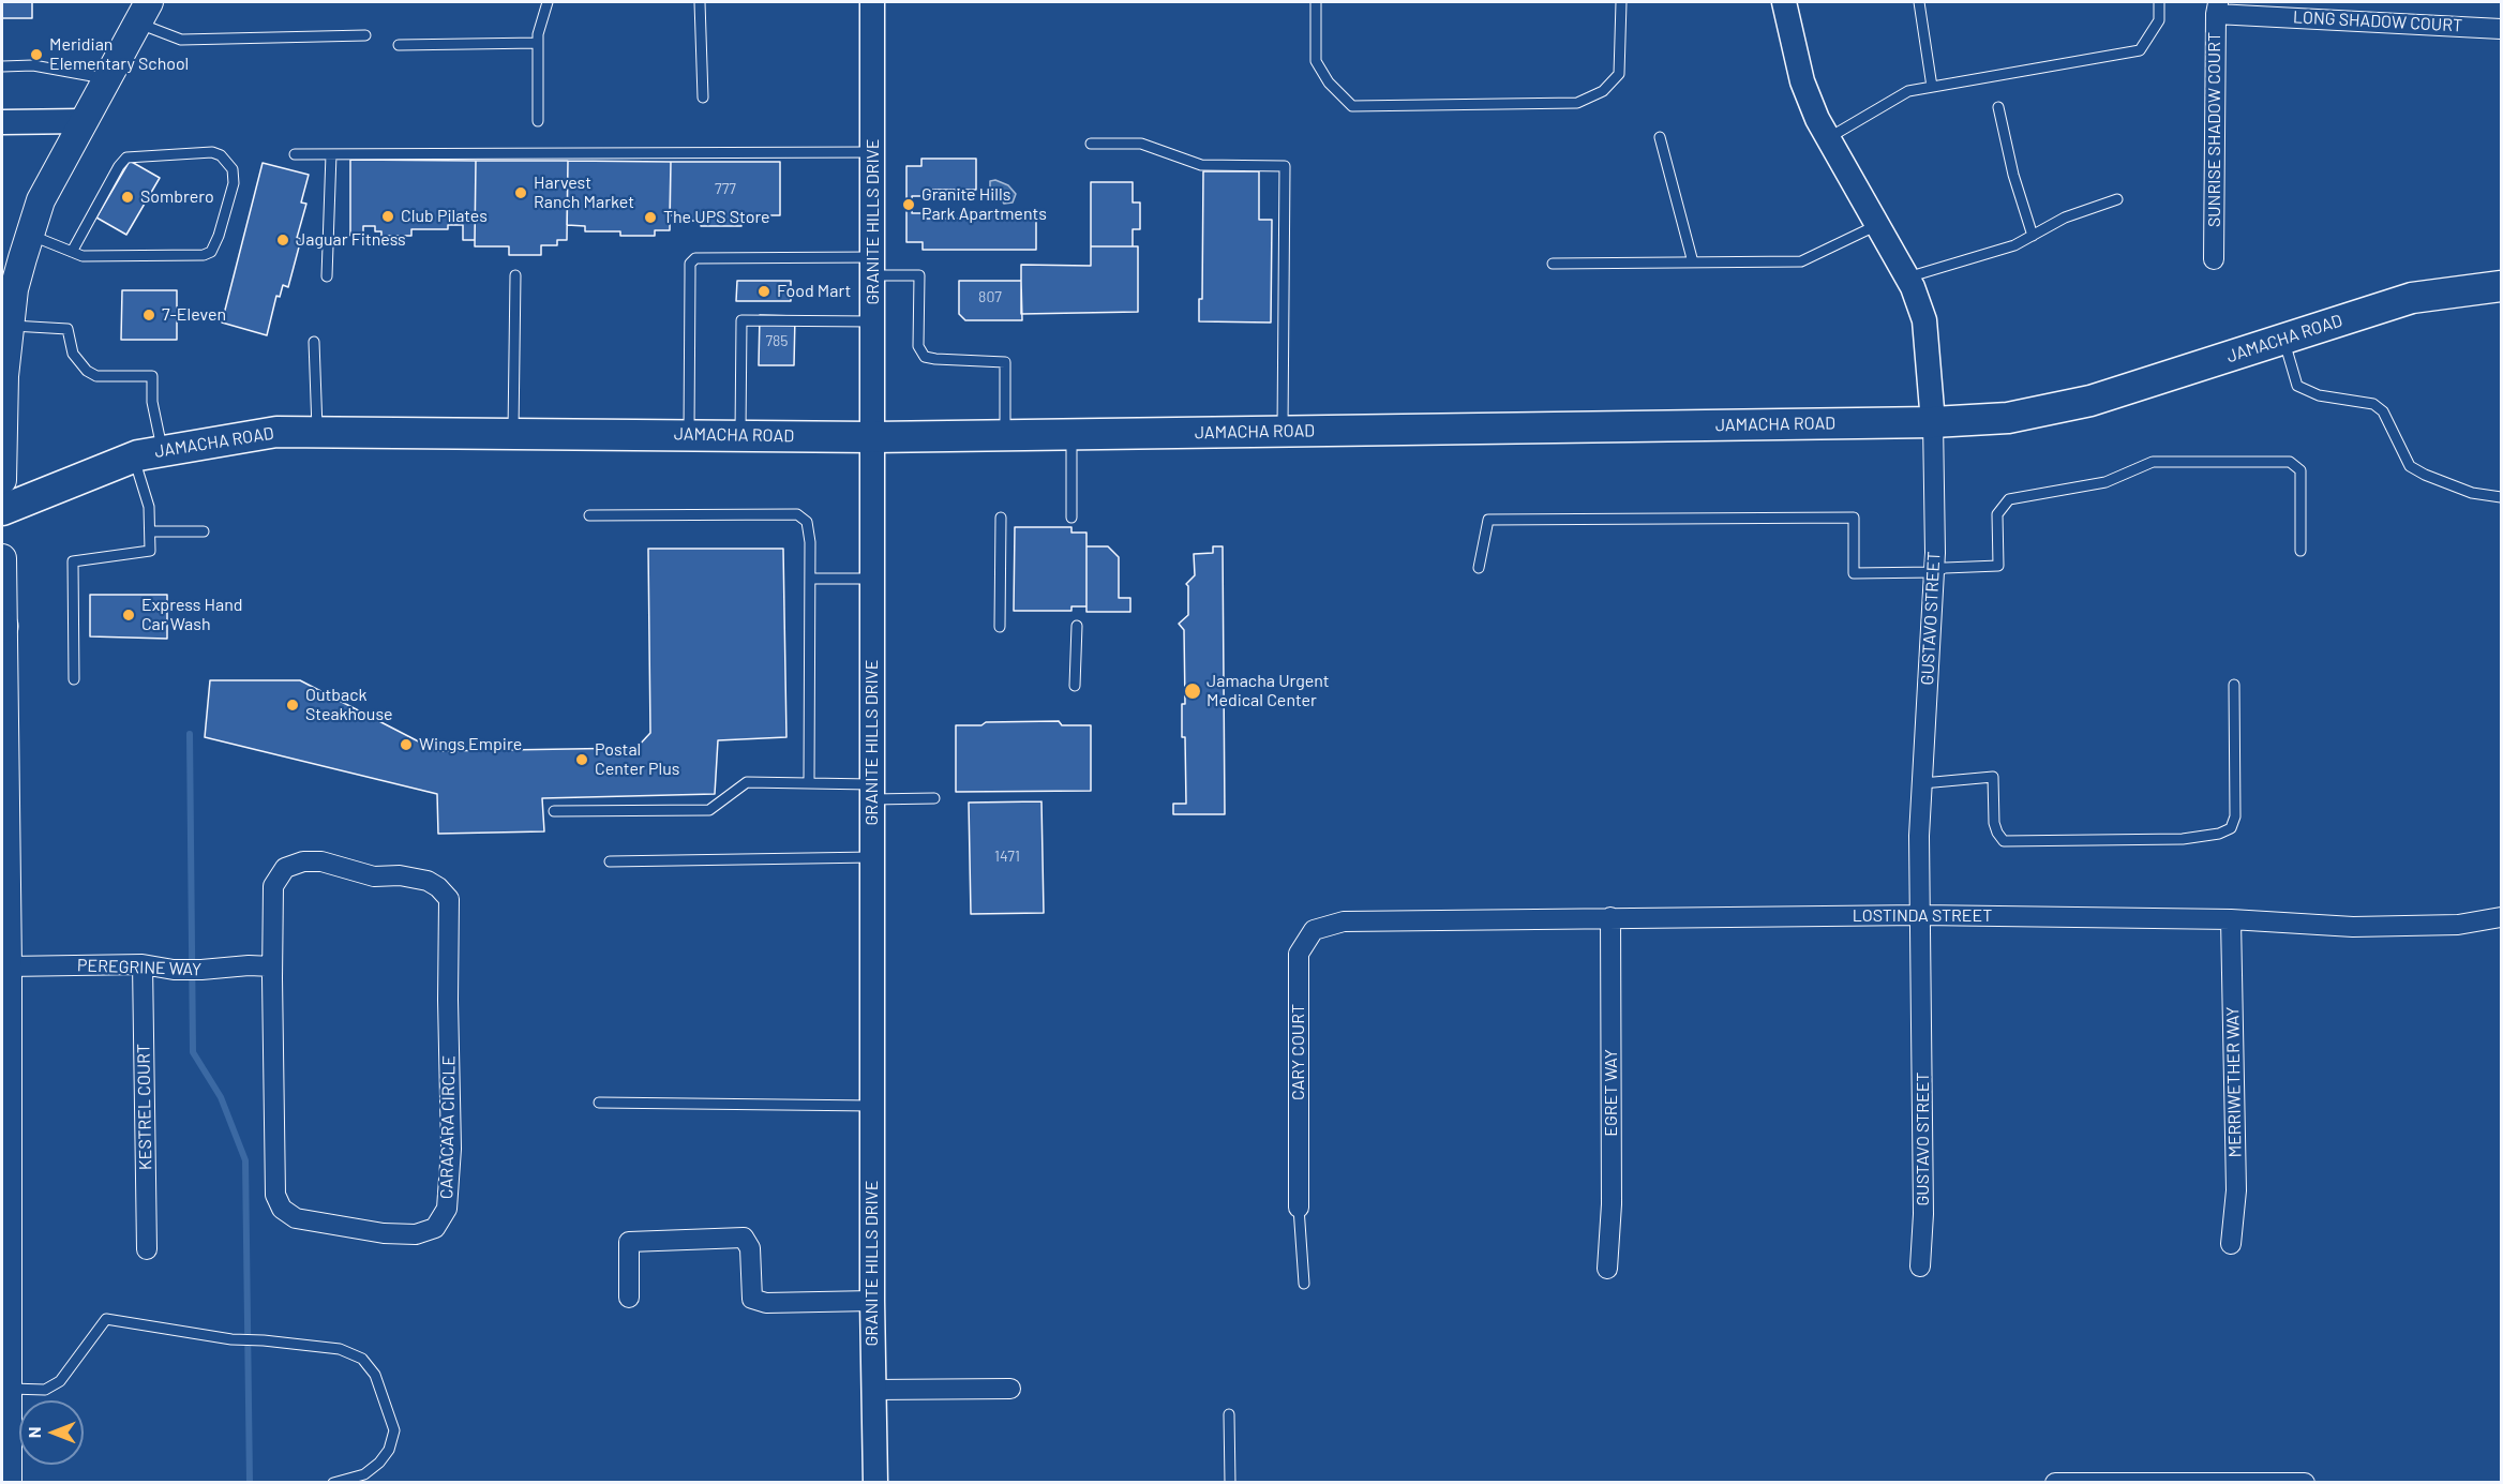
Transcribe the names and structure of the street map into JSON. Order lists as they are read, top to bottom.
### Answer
{
  "streets": {
    "main road": ["JAMACHA ROAD"],
    "street": [
      "LONG SHADOW COURT",
      "SUNRISE SHADOW COURT",
      "GRANITE HILLS DRIVE",
      "GUSTAVO STREET",
      "LOSTINDA STREET",
      "PEREGRINE WAY",
      "CARY COURT",
      "MERRIWETHER WAY",
      "EGRET WAY",
      "KESTREL COURT",
      "CARACARA CIRCLE"
    ]
  },
  "crossings": [
    ["LONG SHADOW COURT", "SUNRISE SHADOW COURT"],
    ["GRANITE HILLS DRIVE", "JAMACHA ROAD"],
    ["JAMACHA ROAD", "GUSTAVO STREET"],
    ["GUSTAVO STREET", "LOSTINDA STREET"],
    ["LOSTINDA STREET", "CARY COURT"],
    ["LOSTINDA STREET", "MERRIWETHER WAY"],
    ["LOSTINDA STREET", "EGRET WAY"],
    ["PEREGRINE WAY", "KESTREL COURT"],
    ["PEREGRINE WAY", "CARACARA CIRCLE"]
  ],
  "places": [
    "Meridian Elementary School",
    "Harvest Ranch Market",
    "Sombrero",
    "Granite Hills Park Apartments",
    "Club Pilates",
    "The UPS Store",
    "Jaguar Fitness",
    "Food Mart",
    "7-Eleven",
    "Express Hand Car Wash",
    "Jamacha Urgent Medical Center",
    "Outback Steakhouse",
    "Wings Empire",
    "Postal Center Plus"
  ],
  "house_numbers": [
    "777",
    "807",
    "785",
    "1471"
  ],
  "north": "left"
}
